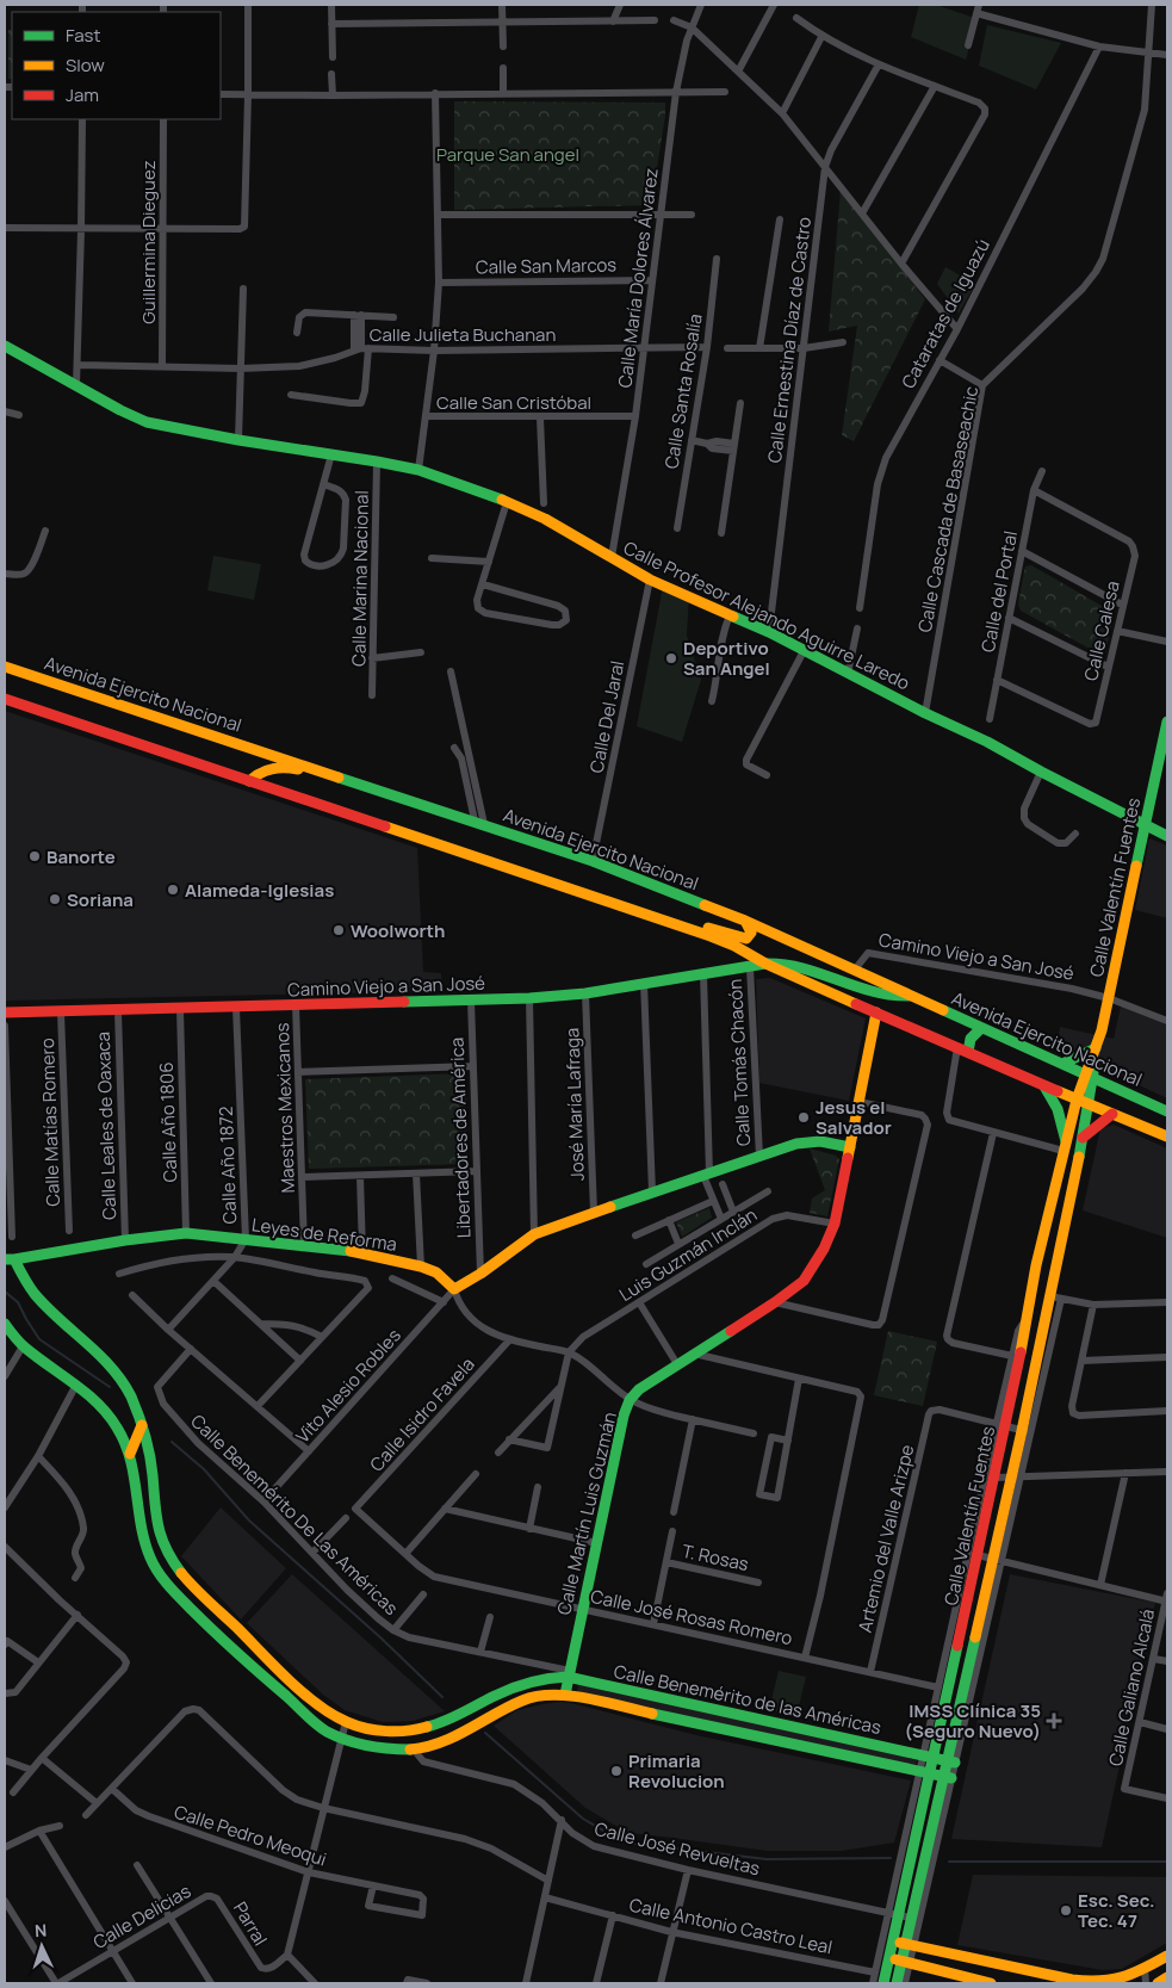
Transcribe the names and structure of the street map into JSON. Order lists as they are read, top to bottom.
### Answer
{
  "streets": {
    "street": [
      "Guillermina Dieguez",
      "Calle San Marcos",
      "Calle María Dolores Álvarez",
      "Cataratas de Iguazú",
      "Calle Julieta Buchanan",
      "Calle Ernestina Díaz de Castro",
      "Calle Santa Rosalía",
      "Calle San Cristóbal",
      "Calle Cascada de Basaseachic",
      "Calle Marina Nacional",
      "Calle del Portal",
      "Calle Profesor Alejando Aguirre Laredo",
      "Calle Calesa",
      "Avenida Ejercito Nacional",
      "Calle Del Jaral",
      "Calle Valentín Fuentes",
      "Camino Viejo a San José",
      "Calle Tomás Chacón",
      "José María Lafraga",
      "Maestros Mexicanos",
      "Calle Matías Romero",
      "Calle Año 1806",
      "Calle Leales de Oaxaca",
      "Libertadores de América",
      "Calle Año 1872",
      "Leyes de Reforma",
      "Luis Guzmán Inclán",
      "Vito Alesio Robles",
      "Calle Isidro Favela",
      "Calle Martín Luis Guzmán",
      "Calle Benemérito De Las Américas",
      "Artemio del Valle Arizpe",
      "T. Rosas",
      "Calle José Rosas Romero",
      "Calle Galiano Alcalá",
      "Calle Benemérito de las Américas",
      "Calle Pedro Meoqui",
      "Calle José Revueltas",
      "Calle Delicias",
      "Parral",
      "Calle Antonio Castro Leal"
    ]
  },
  "crossings": [
    ["Guillermina Dieguez", "Calle Julieta Buchanan"],
    ["Calle San Marcos", "Calle María Dolores Álvarez"],
    ["Calle María Dolores Álvarez", "Calle Julieta Buchanan"],
    ["Calle María Dolores Álvarez", "Calle San Cristóbal"],
    ["Calle María Dolores Álvarez", "Calle Profesor Alejando Aguirre Laredo"],
    ["Calle Julieta Buchanan", "Calle Santa Rosalía"],
    ["Calle Ernestina Díaz de Castro", "Calle Profesor Alejando Aguirre Laredo"],
    ["Calle Cascada de Basaseachic", "Calle Profesor Alejando Aguirre Laredo"],
    ["Calle Marina Nacional", "Calle Profesor Alejando Aguirre Laredo"],
    ["Calle del Portal", "Calle Calesa"],
    ["Calle Profesor Alejando Aguirre Laredo", "Calle Del Jaral"],
    ["Calle Profesor Alejando Aguirre Laredo", "Calle Valentín Fuentes"],
    ["Avenida Ejercito Nacional", "Calle Del Jaral"],
    ["Avenida Ejercito Nacional", "Calle Valentín Fuentes"],
    ["Avenida Ejercito Nacional", "Camino Viejo a San José"],
    ["Calle Valentín Fuentes", "Camino Viejo a San José"],
    ["Calle Valentín Fuentes", "Artemio del Valle Arizpe"],
    ["Calle Valentín Fuentes", "Calle Benemérito de las Américas"],
    ["Calle Valentín Fuentes", "Calle José Revueltas"],
    ["Camino Viejo a San José", "Calle Tomás Chacón"],
    ["Camino Viejo a San José", "José María Lafraga"],
    ["Camino Viejo a San José", "Maestros Mexicanos"],
    ["Camino Viejo a San José", "Calle Matías Romero"],
    ["Camino Viejo a San José", "Calle Año 1806"],
    ["Camino Viejo a San José", "Calle Leales de Oaxaca"],
    ["Camino Viejo a San José", "Libertadores de América"],
    ["Camino Viejo a San José", "Calle Año 1872"],
    ["Maestros Mexicanos", "Leyes de Reforma"],
    ["Calle Año 1806", "Leyes de Reforma"],
    ["Calle Leales de Oaxaca", "Leyes de Reforma"],
    ["Calle Año 1872", "Leyes de Reforma"],
    ["Leyes de Reforma", "Vito Alesio Robles"],
    ["Luis Guzmán Inclán", "Calle Martín Luis Guzmán"],
    ["Vito Alesio Robles", "Calle Benemérito De Las Américas"],
    ["Calle Isidro Favela", "Calle José Rosas Romero"],
    ["Calle Martín Luis Guzmán", "Calle Benemérito De Las Américas"],
    ["Calle Martín Luis Guzmán", "Calle José Rosas Romero"],
    ["Calle Martín Luis Guzmán", "Calle Benemérito de las Américas"],
    ["Calle Benemérito De Las Américas", "Calle Benemérito de las Américas"],
    ["Artemio del Valle Arizpe", "Calle José Rosas Romero"],
    ["Calle Benemérito de las Américas", "Calle José Revueltas"],
    ["Calle Delicias", "Parral"]
  ],
  "parks": ["Parque San angel"],
  "places": {
    "other": [
      "Deportivo San Angel",
      "Banorte",
      "Alameda-Iglesias",
      "Soriana",
      "Woolworth",
      "Jesus el Salvador",
      "Primaria Revolucion",
      "Esc. Sec. Tec. 47"
    ],
    "health": ["IMSS Clínica 35 (Seguro Nuevo)"]
  },
  "legend": ["Fast", "Slow", "Jam"],
  "north": "top"
}
